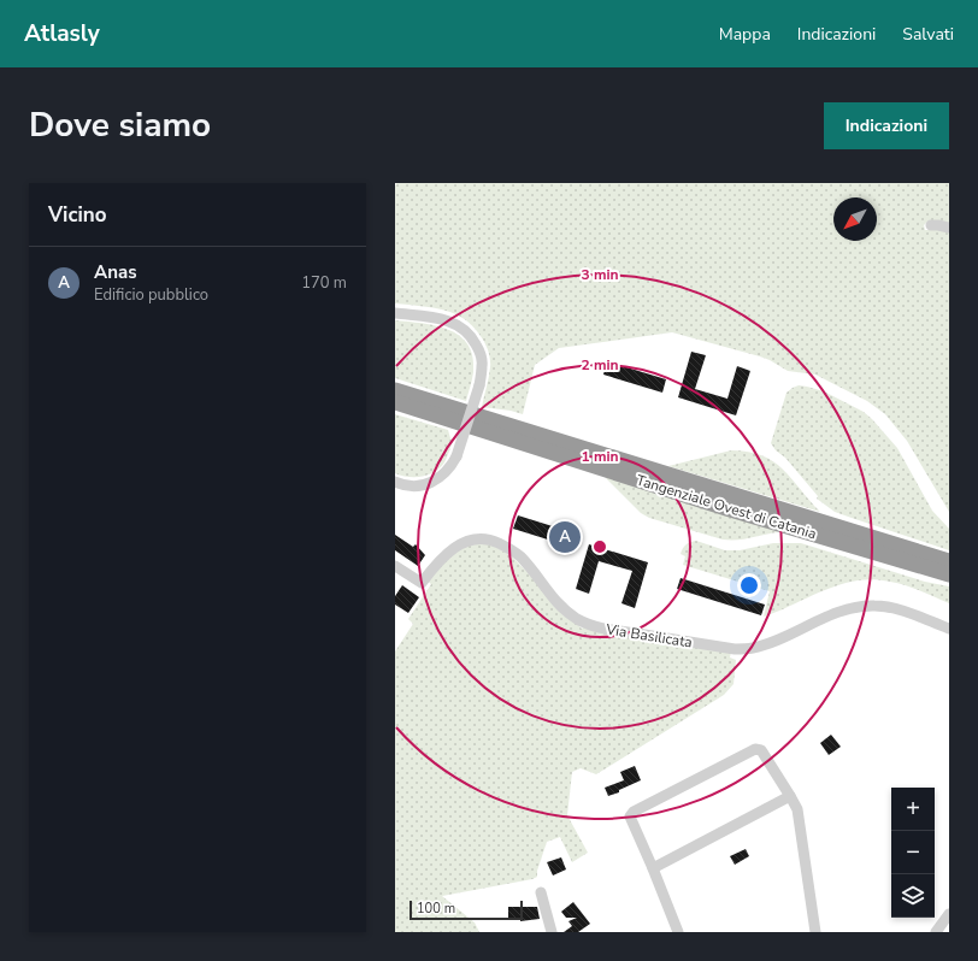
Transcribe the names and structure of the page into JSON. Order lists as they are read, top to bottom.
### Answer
{
  "streets": {
    "highway": ["Tangenziale Ovest di Catania"],
    "street": ["Via Basilicata"]
  },
  "scale_bar": "100 m",
  "north": "bottom left",
  "page": {
    "header": "Atlasly",
    "nav": ["Mappa", "Indicazioni", "Salvati"],
    "title": "Dove siamo",
    "buttons": "Indicazioni",
    "heading": "Vicino",
    "list": [
      {
        "mark": "A",
        "name": "Anas",
        "note": "Edificio pubblico",
        "value": "170 m"
      }
    ],
    "pins": "A",
    "map_buttons": ["+", "−"],
    "scale": "100 m"
  },
  "rings": ["3 min", "2 min", "1 min"]
}
